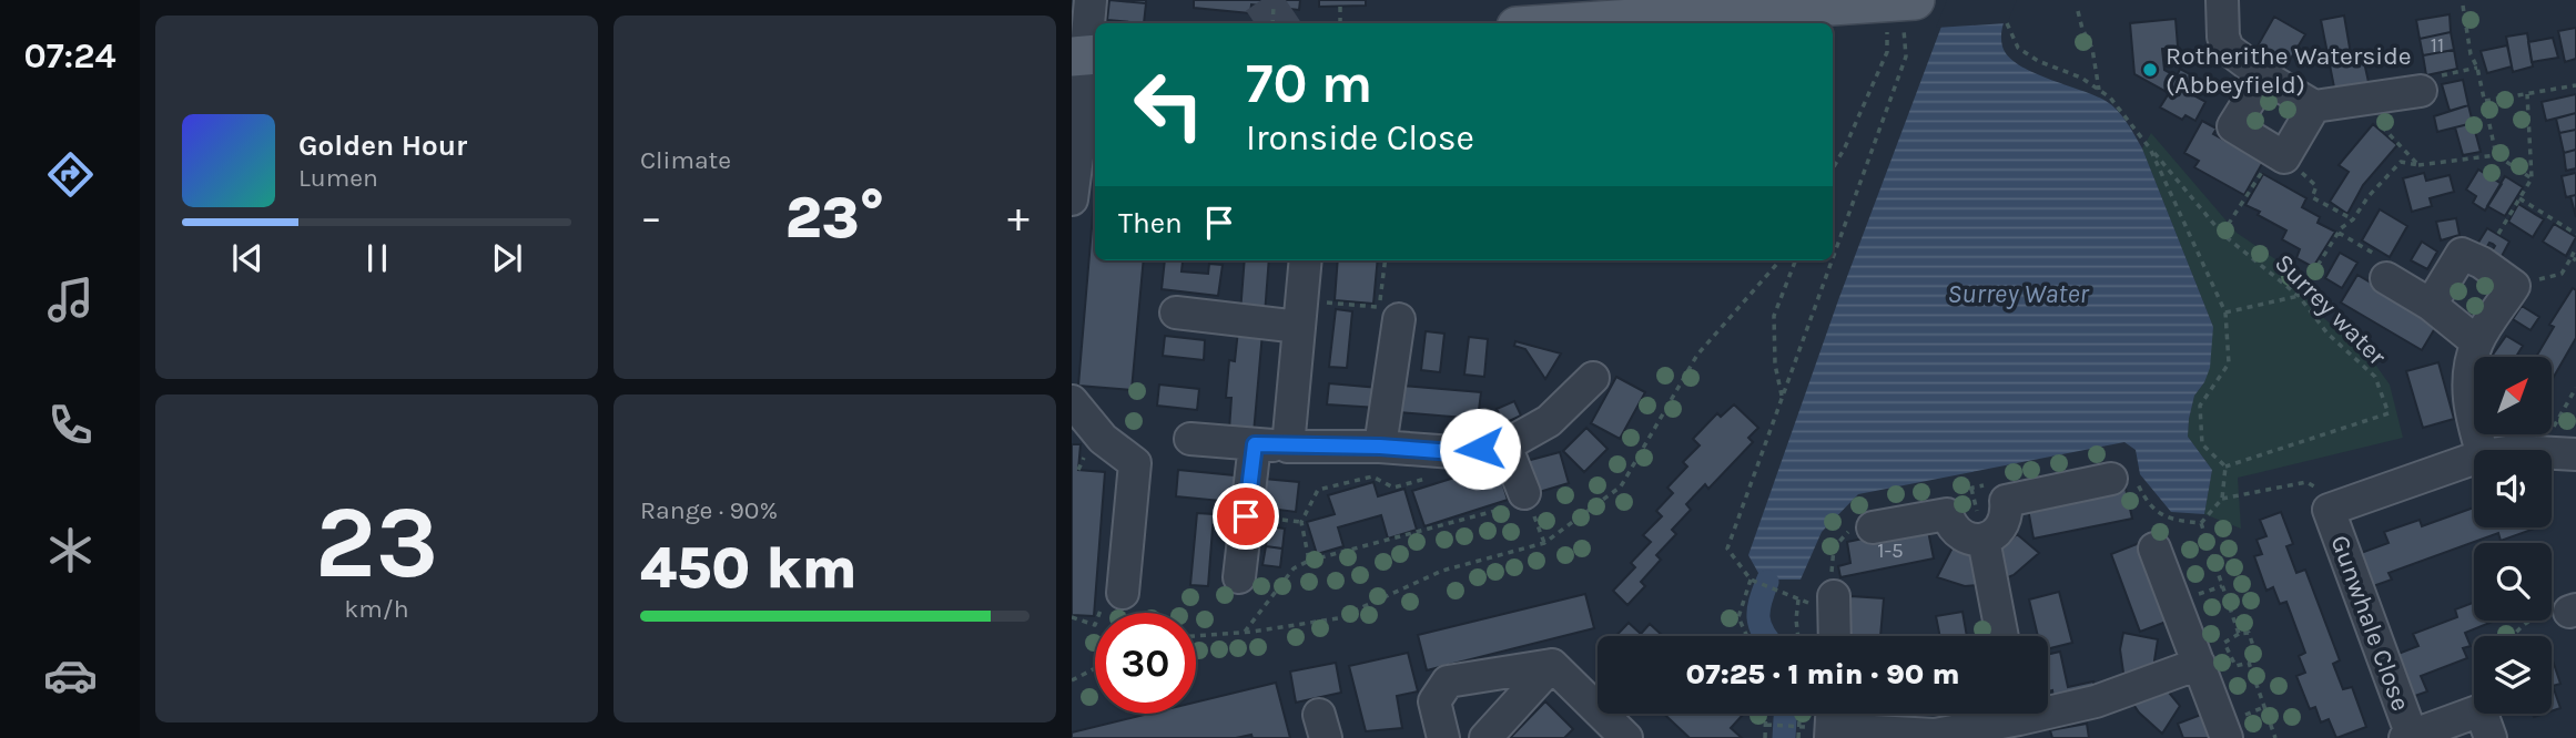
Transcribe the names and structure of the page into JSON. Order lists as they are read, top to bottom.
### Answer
{
  "streets": {
    "street": ["Gunwhale Close"],
    "path": ["Surrey water"]
  },
  "water": ["Surrey Water"],
  "places": ["Rotherithe Waterside (Abbeyfield)"],
  "house_numbers": ["11", "1-5"],
  "north": "top right",
  "page": {
    "tabs": "07:24",
    "tile": [
      "Climate",
      ["23", "km/h"],
      ["Range · 90%", "450 km"]
    ],
    "turn": ["70 m", "Ironside Close"],
    "song": ["Golden Hour", "Lumen"],
    "heat": ["−", "23°", "+"],
    "then": "Then",
    "limit": "30",
    "trip": "07:25 · 1 min · 90 m"
  }
}
